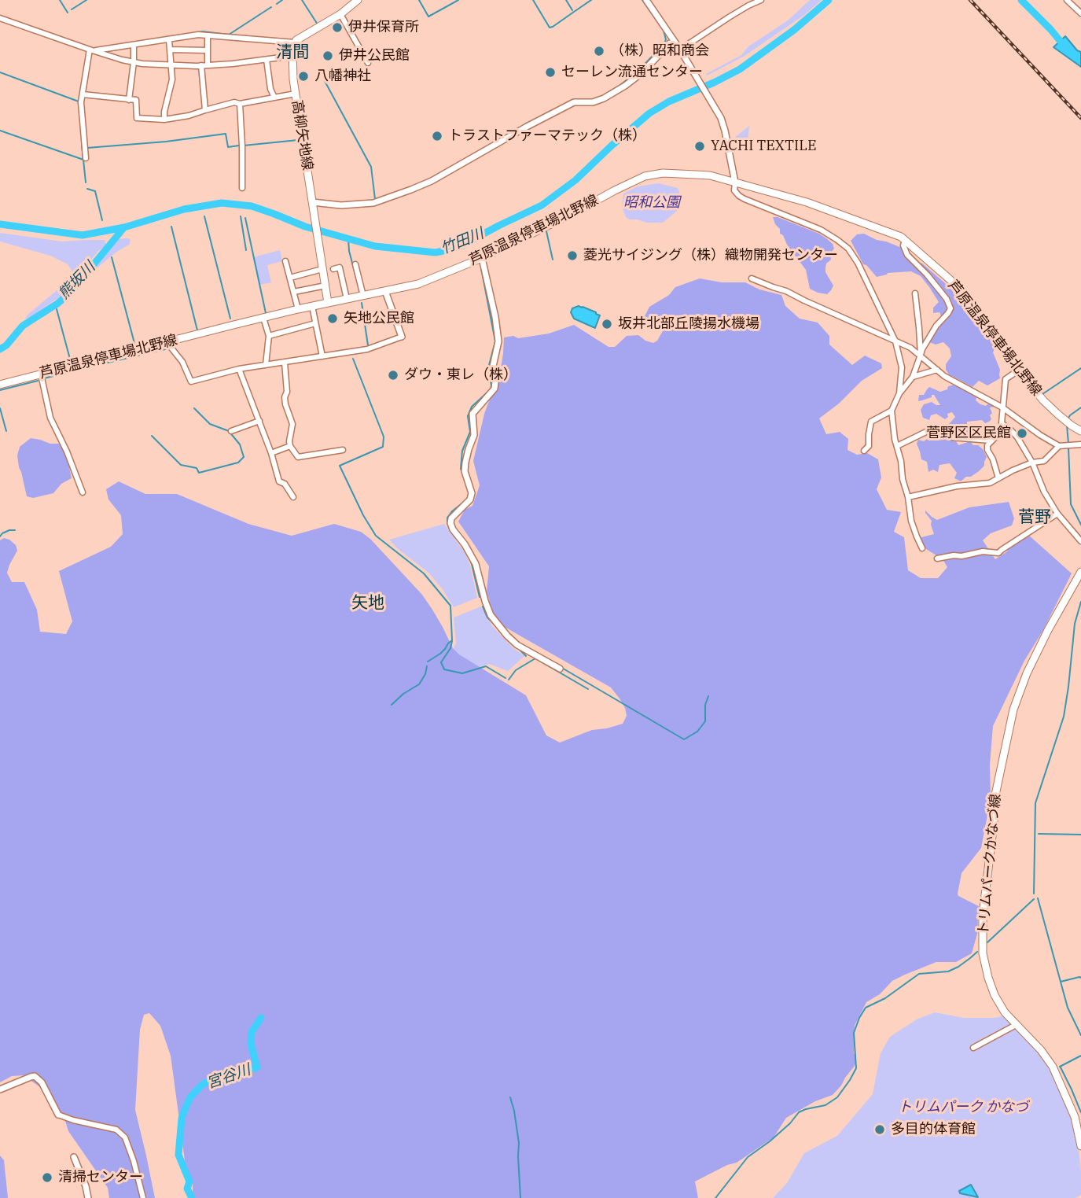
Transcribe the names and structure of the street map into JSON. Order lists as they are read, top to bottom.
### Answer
{
  "streets": {
    "main road": ["高柳矢地線", "芦原温泉停車場北野線", "トリムパークかなづ線"]
  },
  "crossings": [
    ["高柳矢地線", "芦原温泉停車場北野線"]
  ],
  "districts": ["清間", "菅野", "矢地"],
  "water": ["竹田川", "熊坂川", "宮谷川"],
  "parks": ["昭和公園", "トリムパーク かなづ"],
  "places": [
    "伊井保育所",
    "（株）昭和商会",
    "伊井公民館",
    "セーレン流通センター",
    "八幡神社",
    "トラストファーマテック（株）",
    "YACHI TEXTILE",
    "菱光サイジング（株）織物開発センター",
    "矢地公民館",
    "坂井北部丘陵揚水機場",
    "ダウ・東レ（株）",
    "菅野区区民館",
    "多目的体育館",
    "清掃センター"
  ]
}
